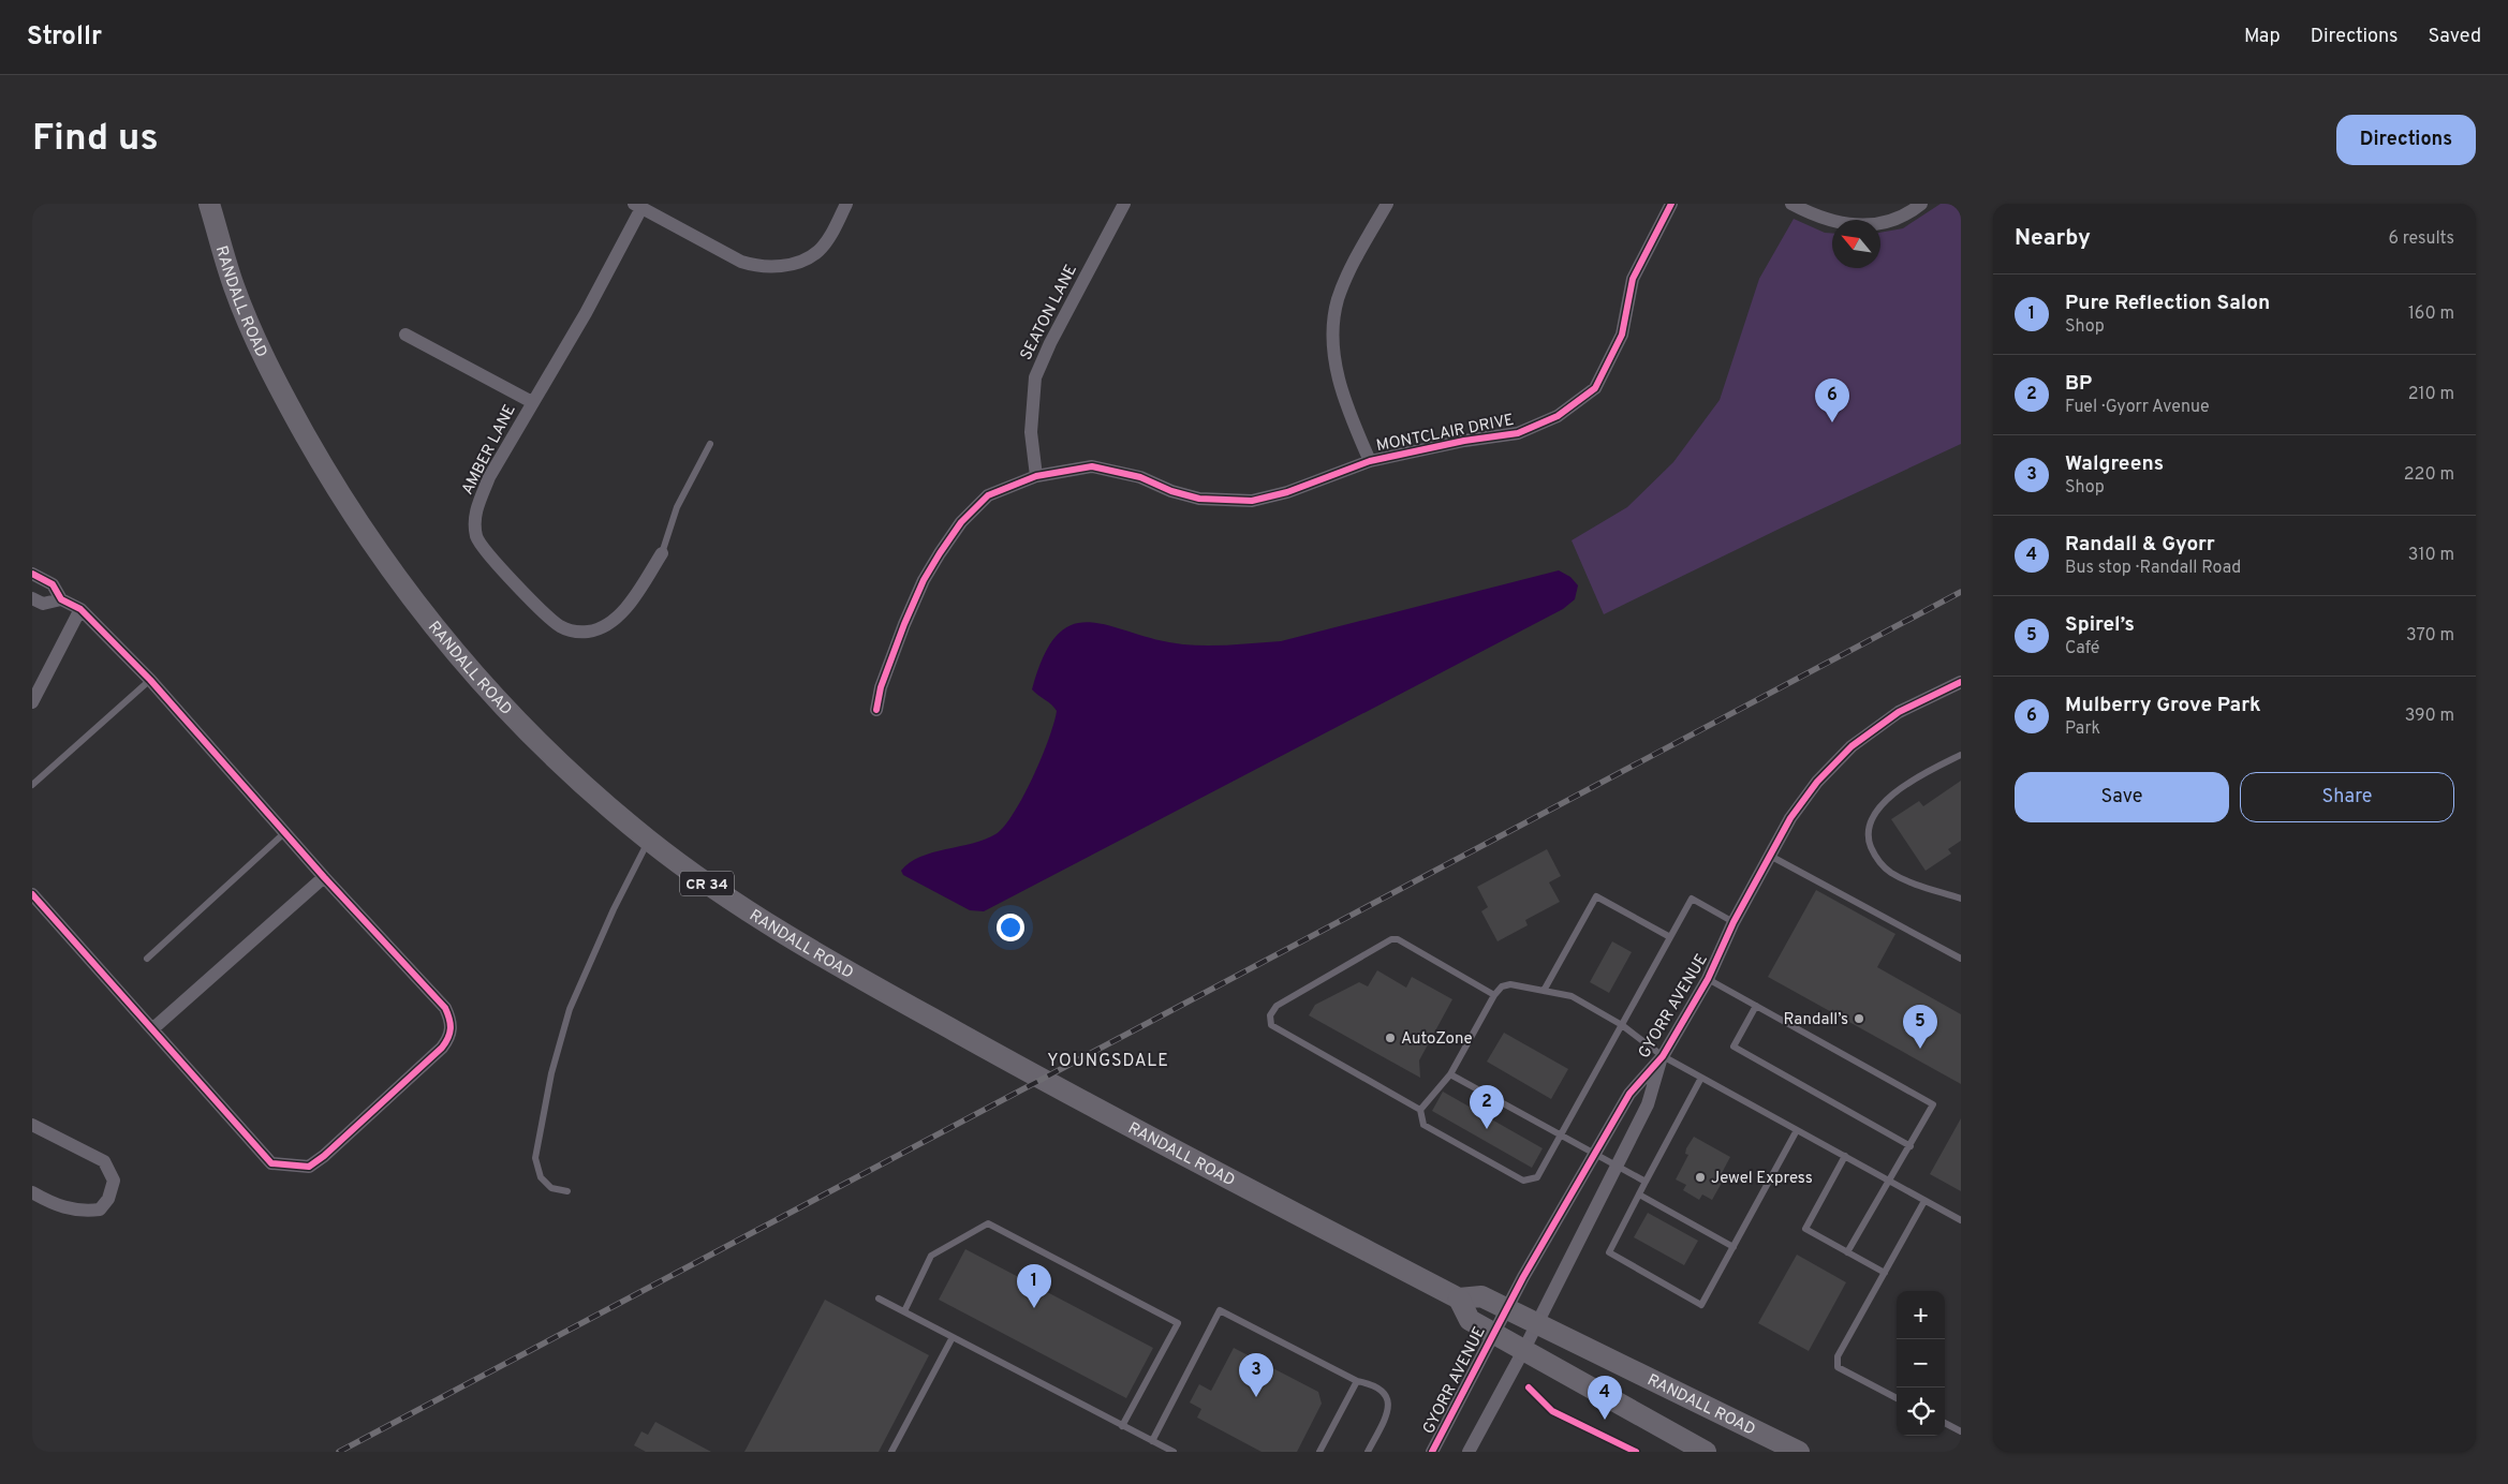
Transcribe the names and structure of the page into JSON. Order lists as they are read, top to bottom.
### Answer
{
  "streets": {
    "main road": ["RANDALL ROAD", "CR 34"],
    "street": [
      "SEATON LANE",
      "MONTCLAIR DRIVE",
      "AMBER LANE",
      "GYORR AVENUE"
    ]
  },
  "crossings": [
    ["RANDALL ROAD", "GYORR AVENUE"],
    ["SEATON LANE", "MONTCLAIR DRIVE"]
  ],
  "districts": ["YOUNGSDALE"],
  "places": ["Randall’s", "AutoZone", "Jewel Express"],
  "north": "top left",
  "page": {
    "header": "Strollr",
    "nav": ["Map", "Directions", "Saved"],
    "buttons": [
      "Directions",
      ["Save", "Share"]
    ],
    "title": "Find us",
    "heading": ["Nearby", "6 results"],
    "list": [
      {
        "mark": "1",
        "name": "Pure Reflection Salon",
        "note": "Shop",
        "value": "160 m"
      },
      {
        "mark": "2",
        "name": "BP",
        "note": "Fuel · Gyorr Avenue",
        "value": "210 m"
      },
      {
        "mark": "3",
        "name": "Walgreens",
        "note": "Shop",
        "value": "220 m"
      },
      {
        "mark": "4",
        "name": "Randall & Gyorr",
        "note": "Bus stop · Randall Road",
        "value": "310 m"
      },
      {
        "mark": "5",
        "name": "Spirel’s",
        "note": "Café",
        "value": "370 m"
      },
      {
        "mark": "6",
        "name": "Mulberry Grove Park",
        "note": "Park",
        "value": "390 m"
      }
    ],
    "pins": [
      "6",
      "5",
      "2",
      "1",
      "3",
      "4"
    ],
    "map_buttons": ["+", "−"]
  }
}
